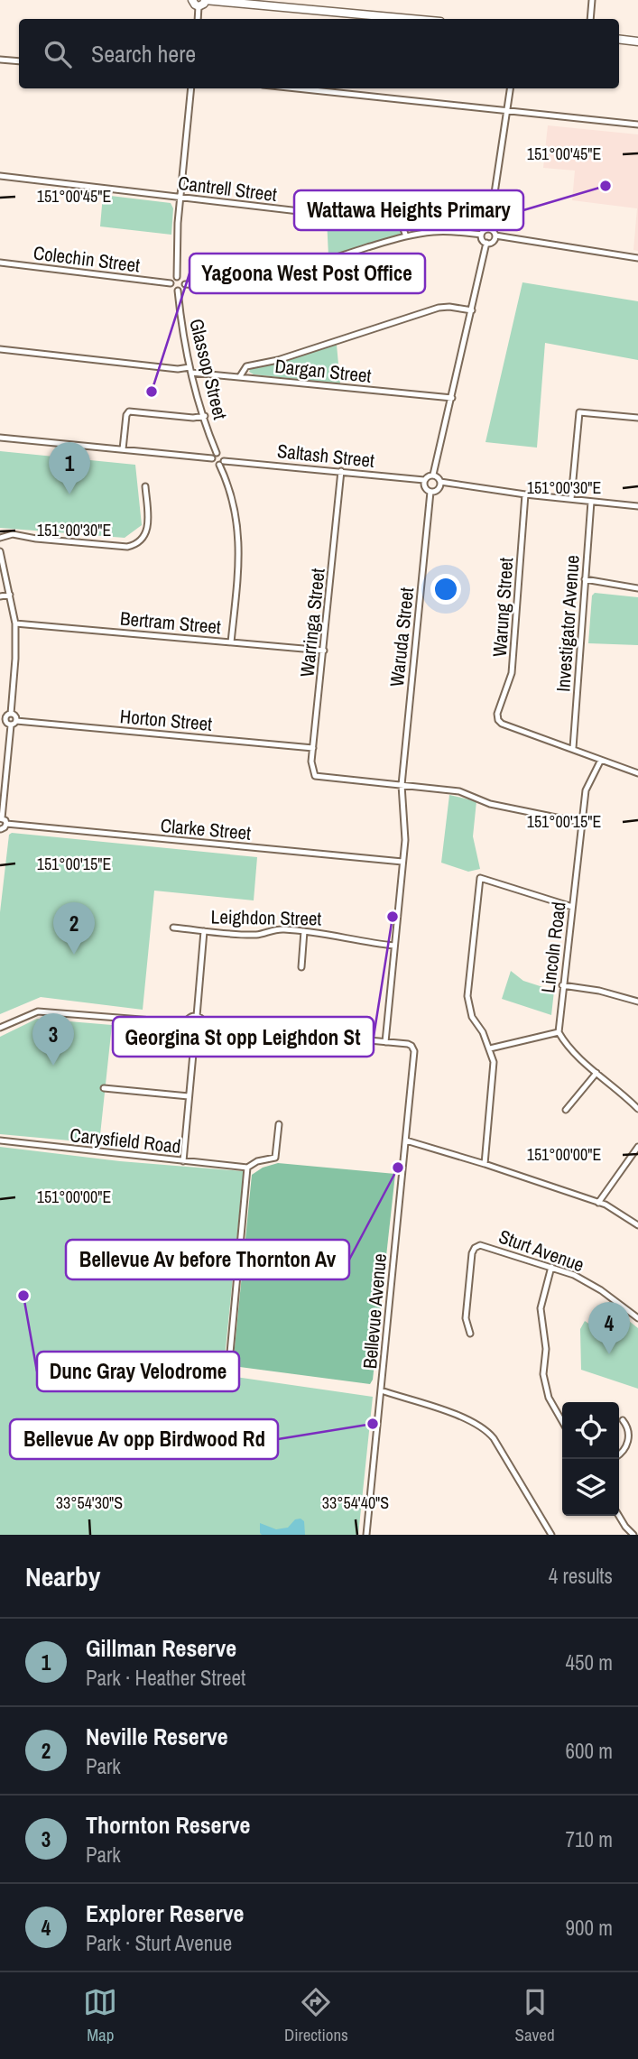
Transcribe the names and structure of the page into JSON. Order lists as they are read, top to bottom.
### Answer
{
  "streets": {
    "street": [
      "Cantrell Street",
      "Colechin Street",
      "Glassop Street",
      "Dargan Street",
      "Saltash Street",
      "Warung Street",
      "Bertram Street",
      "Warringa Street",
      "Investigator Avenue",
      "Waruda Street",
      "Horton Street",
      "Clarke Street",
      "Leighdon Street",
      "Lincoln Road",
      "Carysfield Road",
      "Sturt Avenue",
      "Bellevue Avenue"
    ]
  },
  "crossings": [
    ["Colechin Street", "Glassop Street"],
    ["Glassop Street", "Dargan Street"],
    ["Saltash Street", "Warringa Street"],
    ["Saltash Street", "Waruda Street"],
    ["Warung Street", "Investigator Avenue"],
    ["Warung Street", "Lincoln Road"],
    ["Bertram Street", "Warringa Street"],
    ["Warringa Street", "Horton Street"],
    ["Waruda Street", "Clarke Street"],
    ["Waruda Street", "Leighdon Street"],
    ["Waruda Street", "Bellevue Avenue"]
  ],
  "places": [
    "Wattawa Heights Primary",
    "Yagoona West Post Office",
    "Georgina St opp Leighdon St",
    "Bellevue Av before Thornton Av",
    "Dunc Gray Velodrome",
    "Bellevue Av opp Birdwood Rd"
  ],
  "page": {
    "search": "Search here",
    "pins": [
      "1",
      "2",
      "3",
      "4"
    ],
    "heading": ["Nearby", "4 results"],
    "list": [
      {
        "mark": "1",
        "name": "Gillman Reserve",
        "note": "Park · Heather Street",
        "value": "450 m"
      },
      {
        "mark": "2",
        "name": "Neville Reserve",
        "note": "Park",
        "value": "600 m"
      },
      {
        "mark": "3",
        "name": "Thornton Reserve",
        "note": "Park",
        "value": "710 m"
      },
      {
        "mark": "4",
        "name": "Explorer Reserve",
        "note": "Park · Sturt Avenue",
        "value": "900 m"
      }
    ],
    "nav": ["Map", "Directions", "Saved"]
  },
  "coordinates": [
    "151°00'45\"E",
    "151°00'30\"E",
    "151°00'15\"E",
    "151°00'00\"E",
    "33°54'30\"S",
    "33°54'40\"S"
  ]
}
